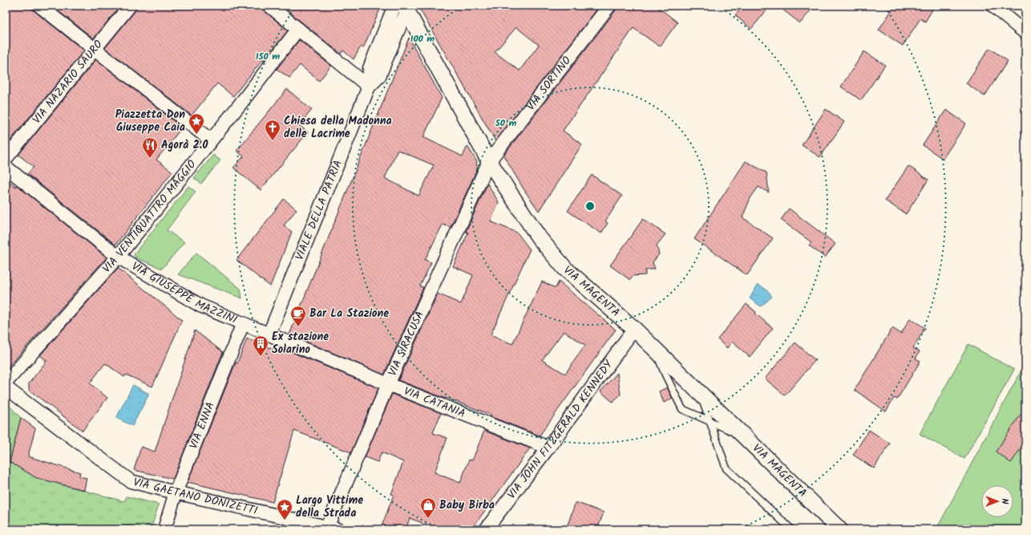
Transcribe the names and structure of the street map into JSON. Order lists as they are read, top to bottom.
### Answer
{
  "streets": {
    "street": [
      "VIA NAZARIO SAURO",
      "VIA SORTINO",
      "VIALE DELLA PATRIA",
      "VIA VENTIQUATTRO MAGGIO",
      "VIA MAGENTA",
      "VIA GIUSEPPE MAZZINI",
      "VIA SIRACUSA",
      "VIA CATANIA",
      "VIA ENNA",
      "VIA JOHN FITZGERALD KENNEDY",
      "VIA GAETANO DONIZETTI"
    ]
  },
  "crossings": [
    ["VIA SORTINO", "VIA MAGENTA"],
    ["VIA SORTINO", "VIA SIRACUSA"],
    ["VIALE DELLA PATRIA", "VIA GIUSEPPE MAZZINI"],
    ["VIALE DELLA PATRIA", "VIA CATANIA"],
    ["VIA VENTIQUATTRO MAGGIO", "VIA GIUSEPPE MAZZINI"],
    ["VIA MAGENTA", "VIA SIRACUSA"],
    ["VIA MAGENTA", "VIA JOHN FITZGERALD KENNEDY"],
    ["VIA GIUSEPPE MAZZINI", "VIA CATANIA"],
    ["VIA GIUSEPPE MAZZINI", "VIA ENNA"],
    ["VIA SIRACUSA", "VIA CATANIA"],
    ["VIA SIRACUSA", "VIA GAETANO DONIZETTI"],
    ["VIA CATANIA", "VIA JOHN FITZGERALD KENNEDY"],
    ["VIA ENNA", "VIA GAETANO DONIZETTI"]
  ],
  "places": {
    "place": ["Piazzetta Don Giuseppe Caia", "Largo Vittime della Strada"],
    "church": ["Chiesa della Madonna delle Lacrime"],
    "restaurant": ["Agorà 2.0"],
    "cafe": ["Bar La Stazione"],
    "building": ["Ex stazione Solarino"],
    "shop": ["Baby Birba"]
  },
  "north": "right",
  "rings": ["100 m", "150 m", "50 m"]
}
